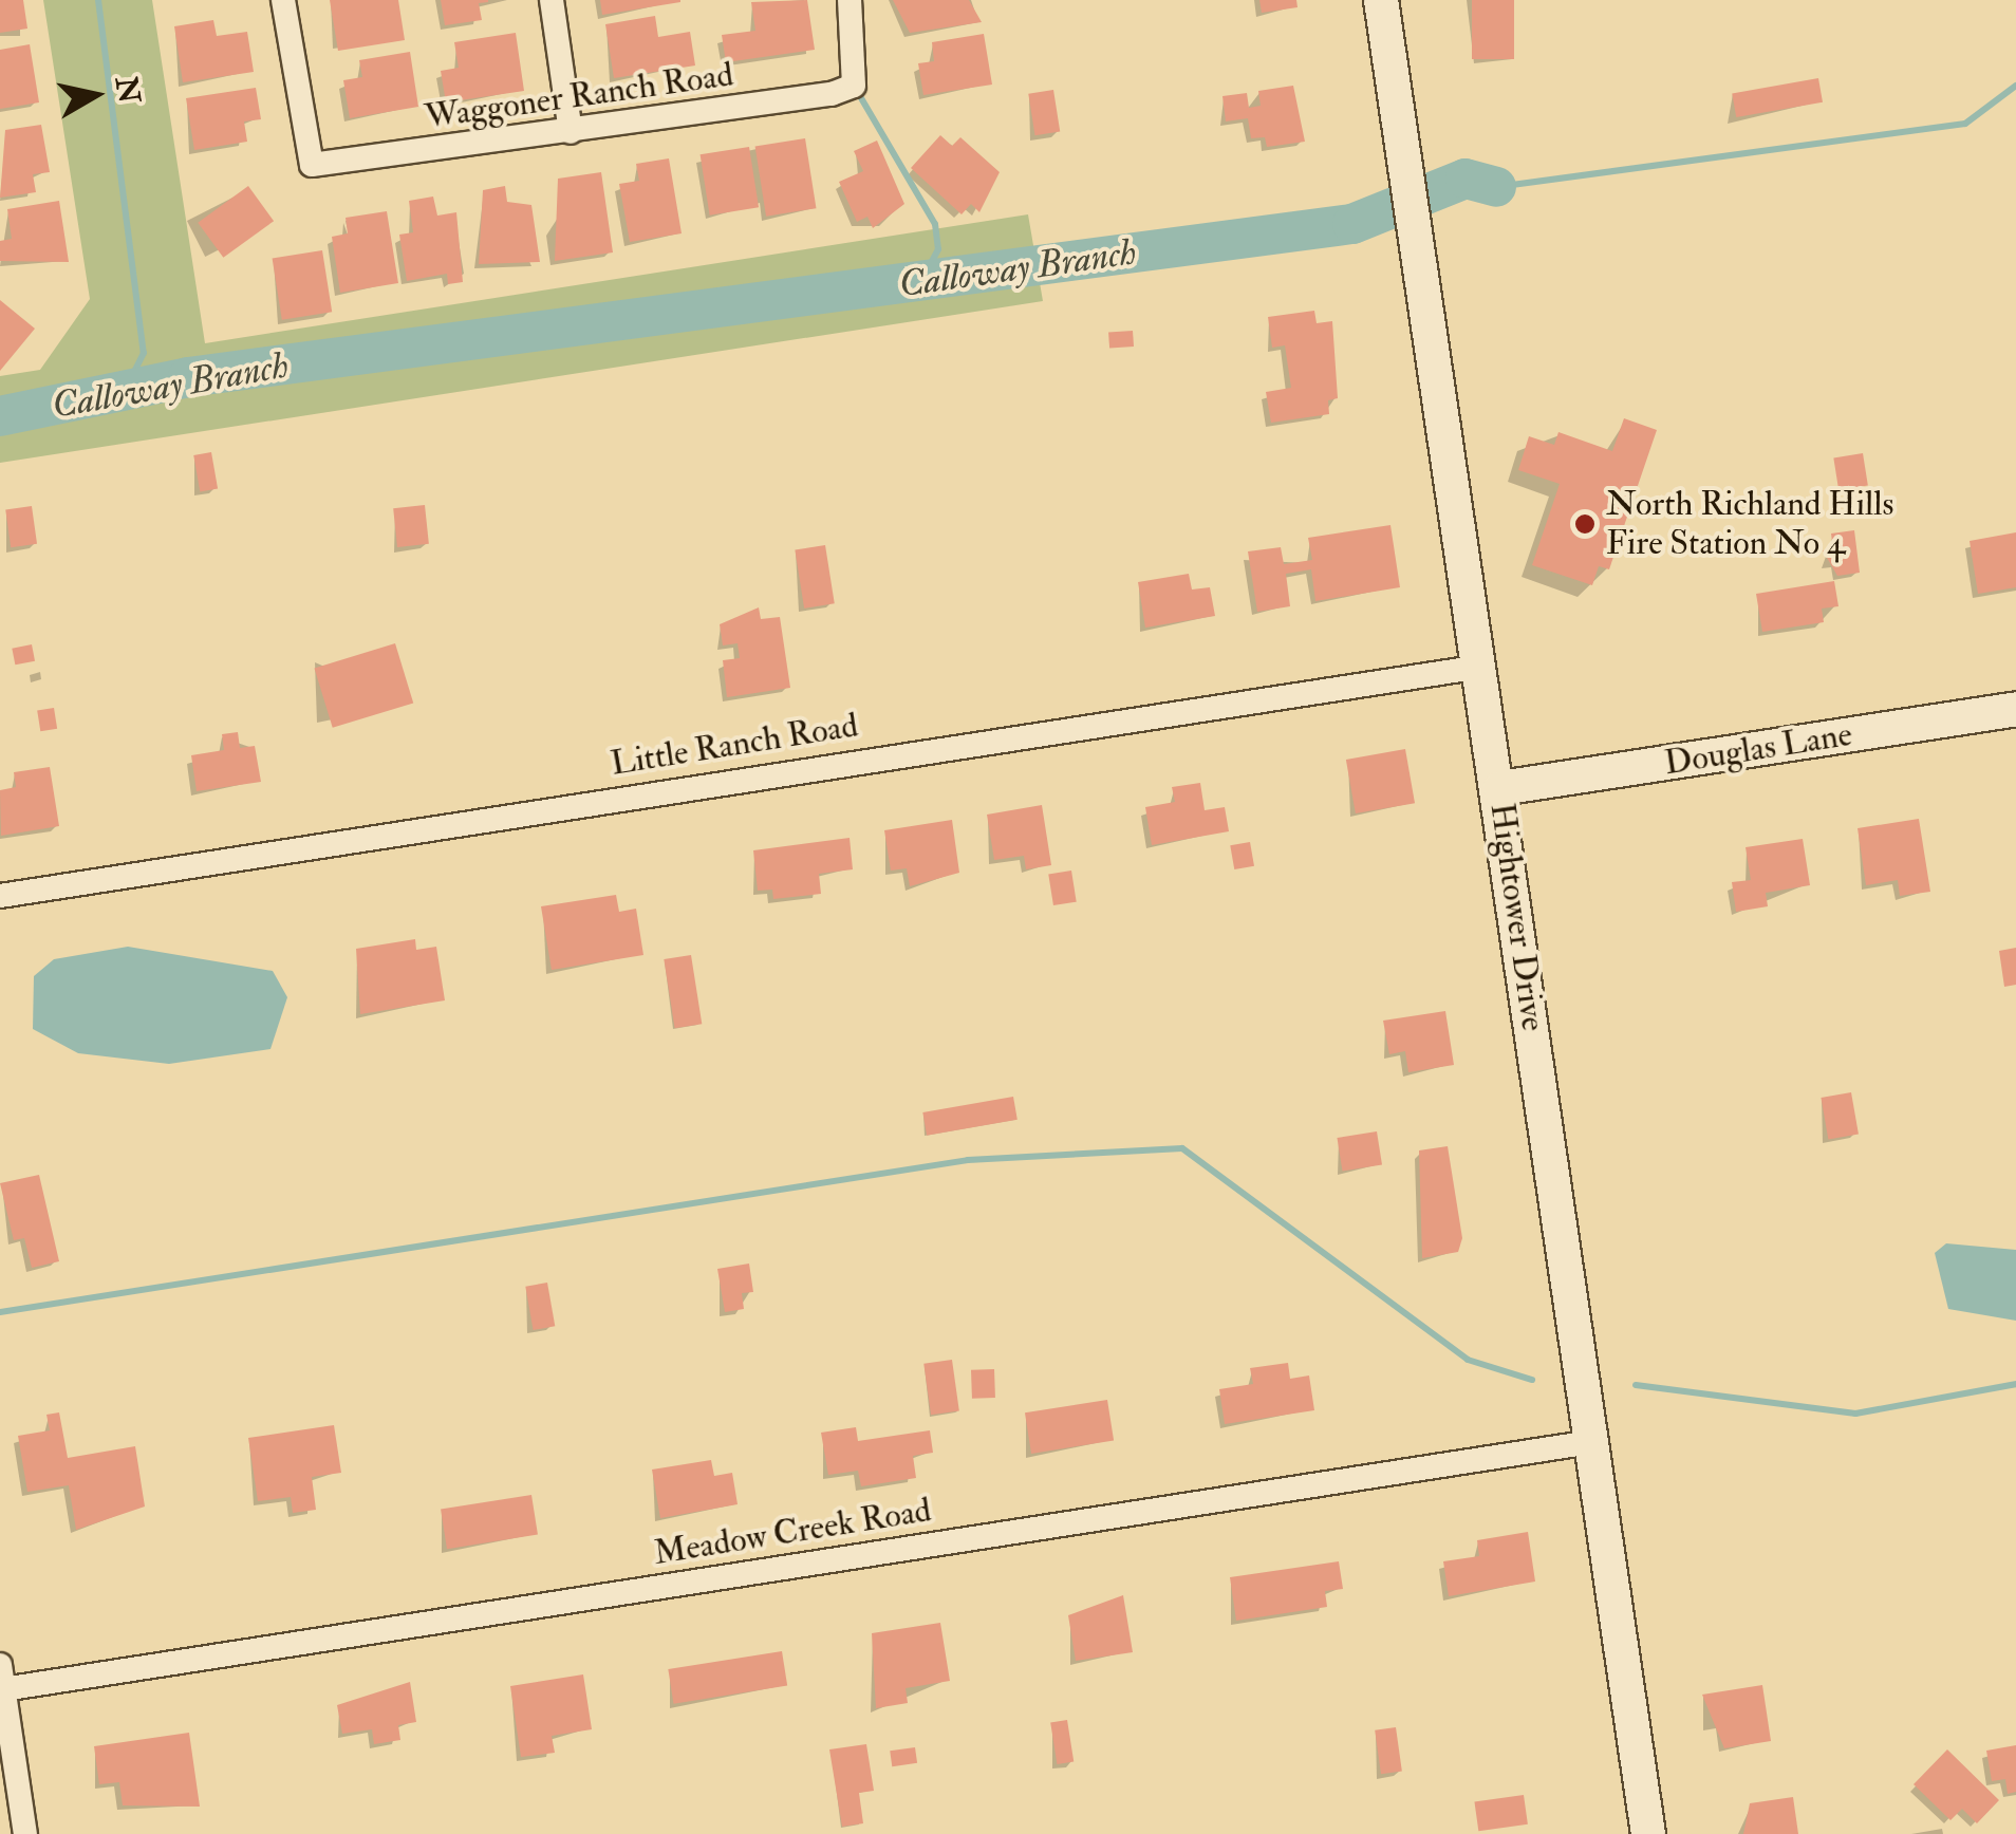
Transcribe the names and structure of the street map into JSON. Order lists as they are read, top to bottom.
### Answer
{
  "streets": {
    "street": [
      "Waggoner Ranch Road",
      "Little Ranch Road",
      "Douglas Lane",
      "Hightower Drive",
      "Meadow Creek Road"
    ]
  },
  "crossings": [
    ["Little Ranch Road", "Hightower Drive"],
    ["Douglas Lane", "Hightower Drive"],
    ["Hightower Drive", "Meadow Creek Road"]
  ],
  "water": ["Calloway Branch"],
  "places": ["North Richland Hills Fire Station No 4"],
  "north": "right"
}
